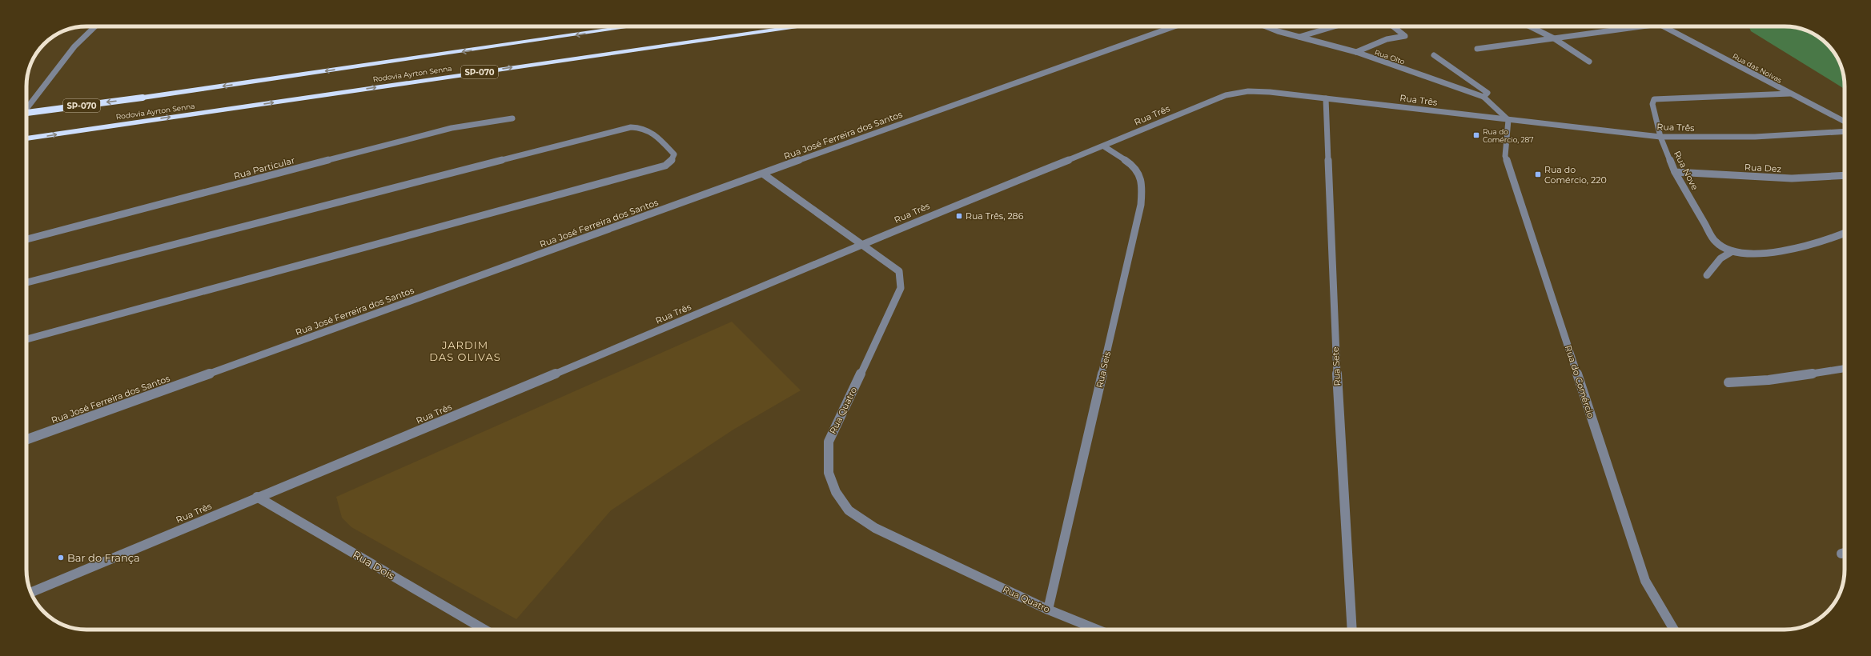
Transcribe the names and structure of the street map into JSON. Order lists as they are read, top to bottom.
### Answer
{
  "streets": {
    "highway": ["SP-070", "Rodovia Ayrton Senna"],
    "street": [
      "Rua Oito",
      "Rua das Noivas",
      "Rua Três",
      "Rua José Ferreira dos Santos",
      "Rua Particular",
      "Rua Dez",
      "Rua Nove",
      "Rua Sete",
      "Rua Seis",
      "Rua do Comércio",
      "Rua Quatro",
      "Rua Dois"
    ]
  },
  "crossings": [
    ["Rua Oito", "Rua Três"],
    ["Rua Oito", "Rua do Comércio"],
    ["Rua das Noivas", "Rua Nove"],
    ["Rua Três", "Rua Nove"],
    ["Rua Três", "Rua Sete"],
    ["Rua Três", "Rua Seis"],
    ["Rua Três", "Rua do Comércio"],
    ["Rua Três", "Rua Quatro"],
    ["Rua Três", "Rua Dois"],
    ["Rua José Ferreira dos Santos", "Rua Quatro"],
    ["Rua Dez", "Rua Nove"],
    ["Rua Seis", "Rua Quatro"]
  ],
  "districts": ["JARDIM DAS OLIVAS"],
  "places": {
    "transit": ["Rua do Comércio, 287", "Rua do Comércio, 220", "Rua Três, 286"],
    "other": ["Bar do França"]
  }
}
